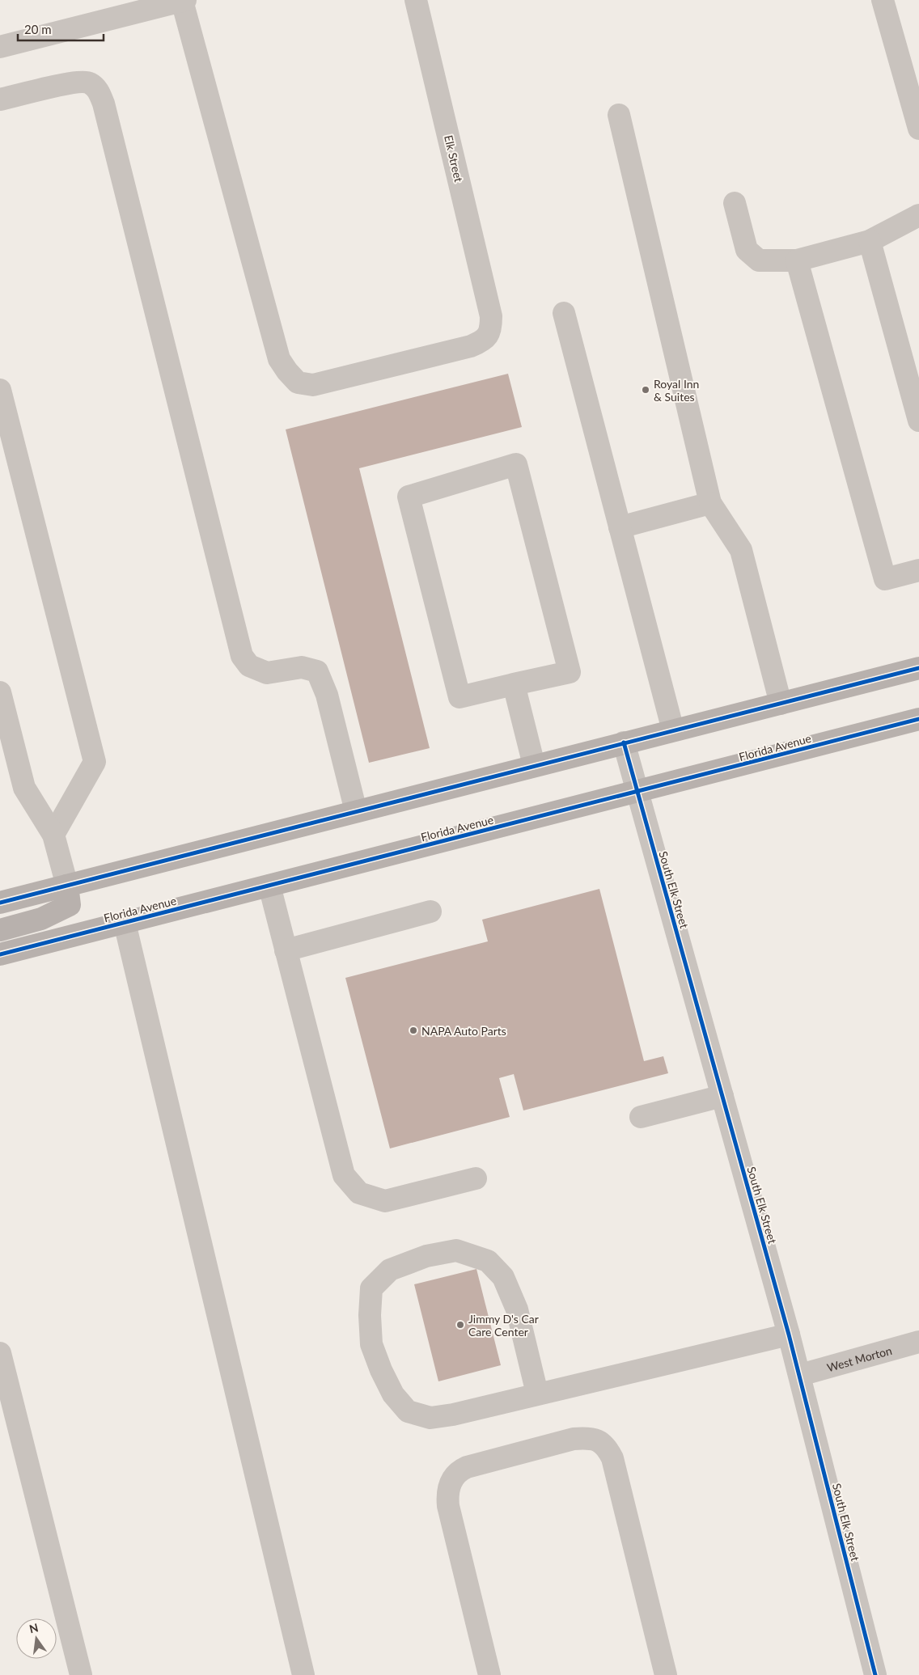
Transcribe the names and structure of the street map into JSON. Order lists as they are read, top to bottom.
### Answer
{
  "streets": {
    "main road": ["Florida Avenue"],
    "street": ["Elk Street", "South Elk Street", "West Morton"]
  },
  "crossings": [
    ["Florida Avenue", "South Elk Street"],
    ["South Elk Street", "West Morton"]
  ],
  "places": ["Royal Inn & Suites", "NAPA Auto Parts", "Jimmy D's Car Care Center"],
  "scale_bar": "20 m",
  "north": "top"
}
